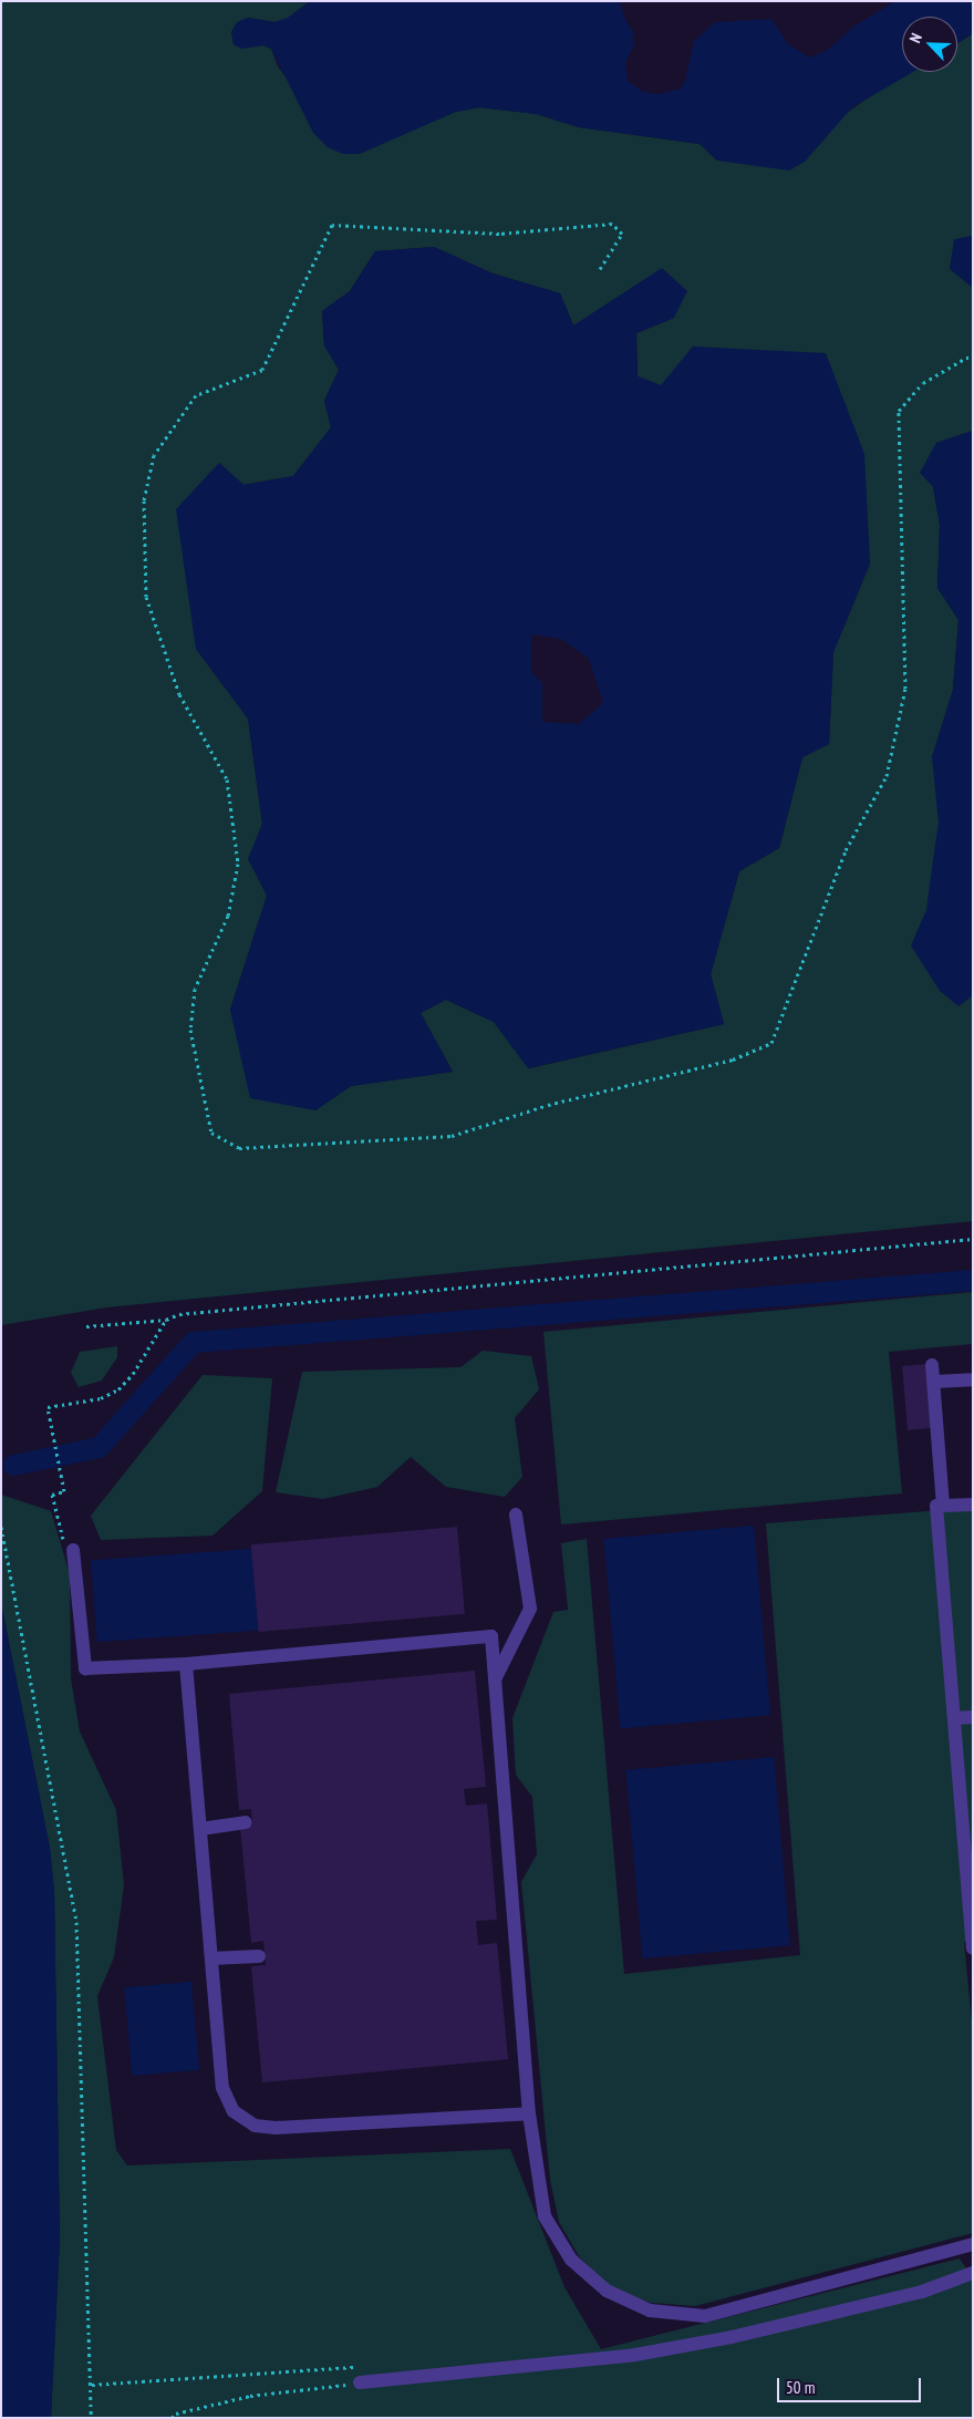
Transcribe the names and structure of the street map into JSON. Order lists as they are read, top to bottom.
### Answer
{
  "scale_bar": "50 m",
  "north": "top left"
}
